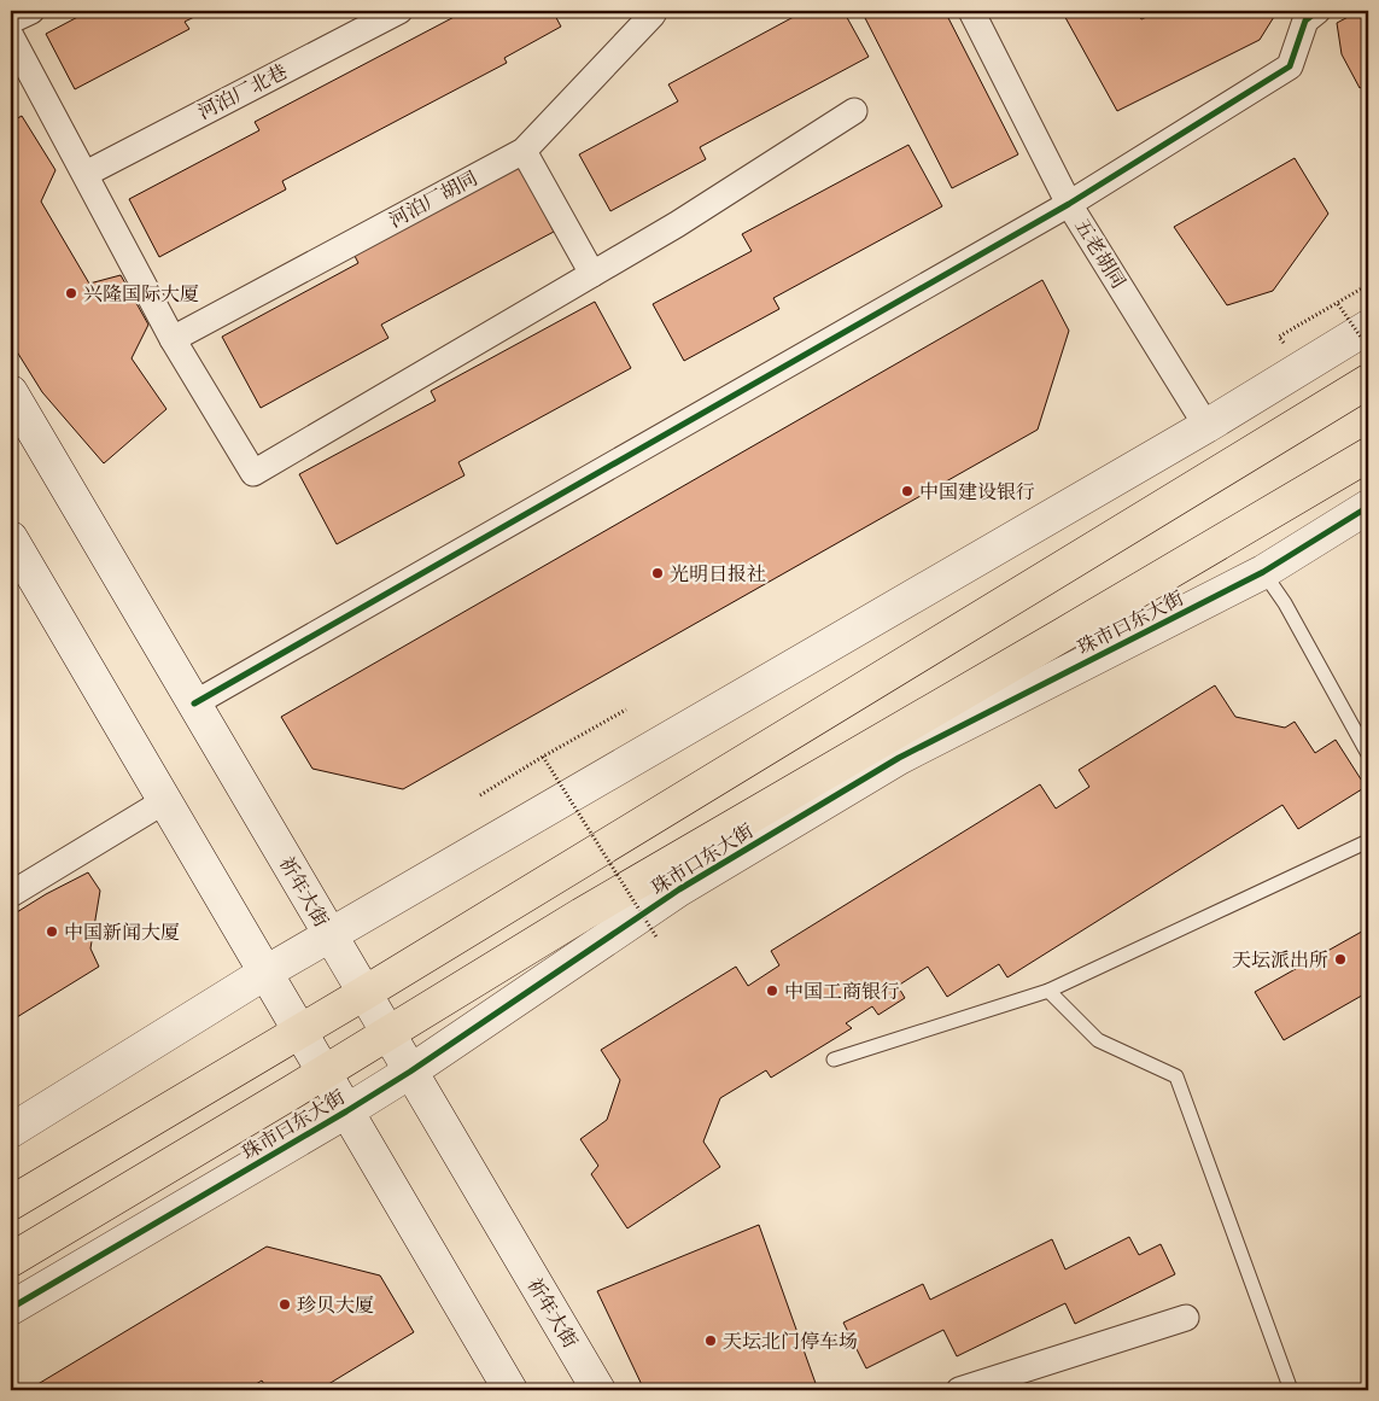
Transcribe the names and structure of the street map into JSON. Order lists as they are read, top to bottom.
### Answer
{
  "streets": {
    "main road": ["珠市口东大街"],
    "street": [
      "河泊厂北巷",
      "河泊厂胡同",
      "五老胡同",
      "祈年大街"
    ]
  },
  "crossings": [
    ["珠市口东大街", "祈年大街"]
  ],
  "places": [
    "兴隆国际大厦",
    "中国建设银行",
    "光明日报社",
    "中国新闻大厦",
    "天坛派出所",
    "中国工商银行",
    "珍贝大厦",
    "天坛北门停车场"
  ]
}
